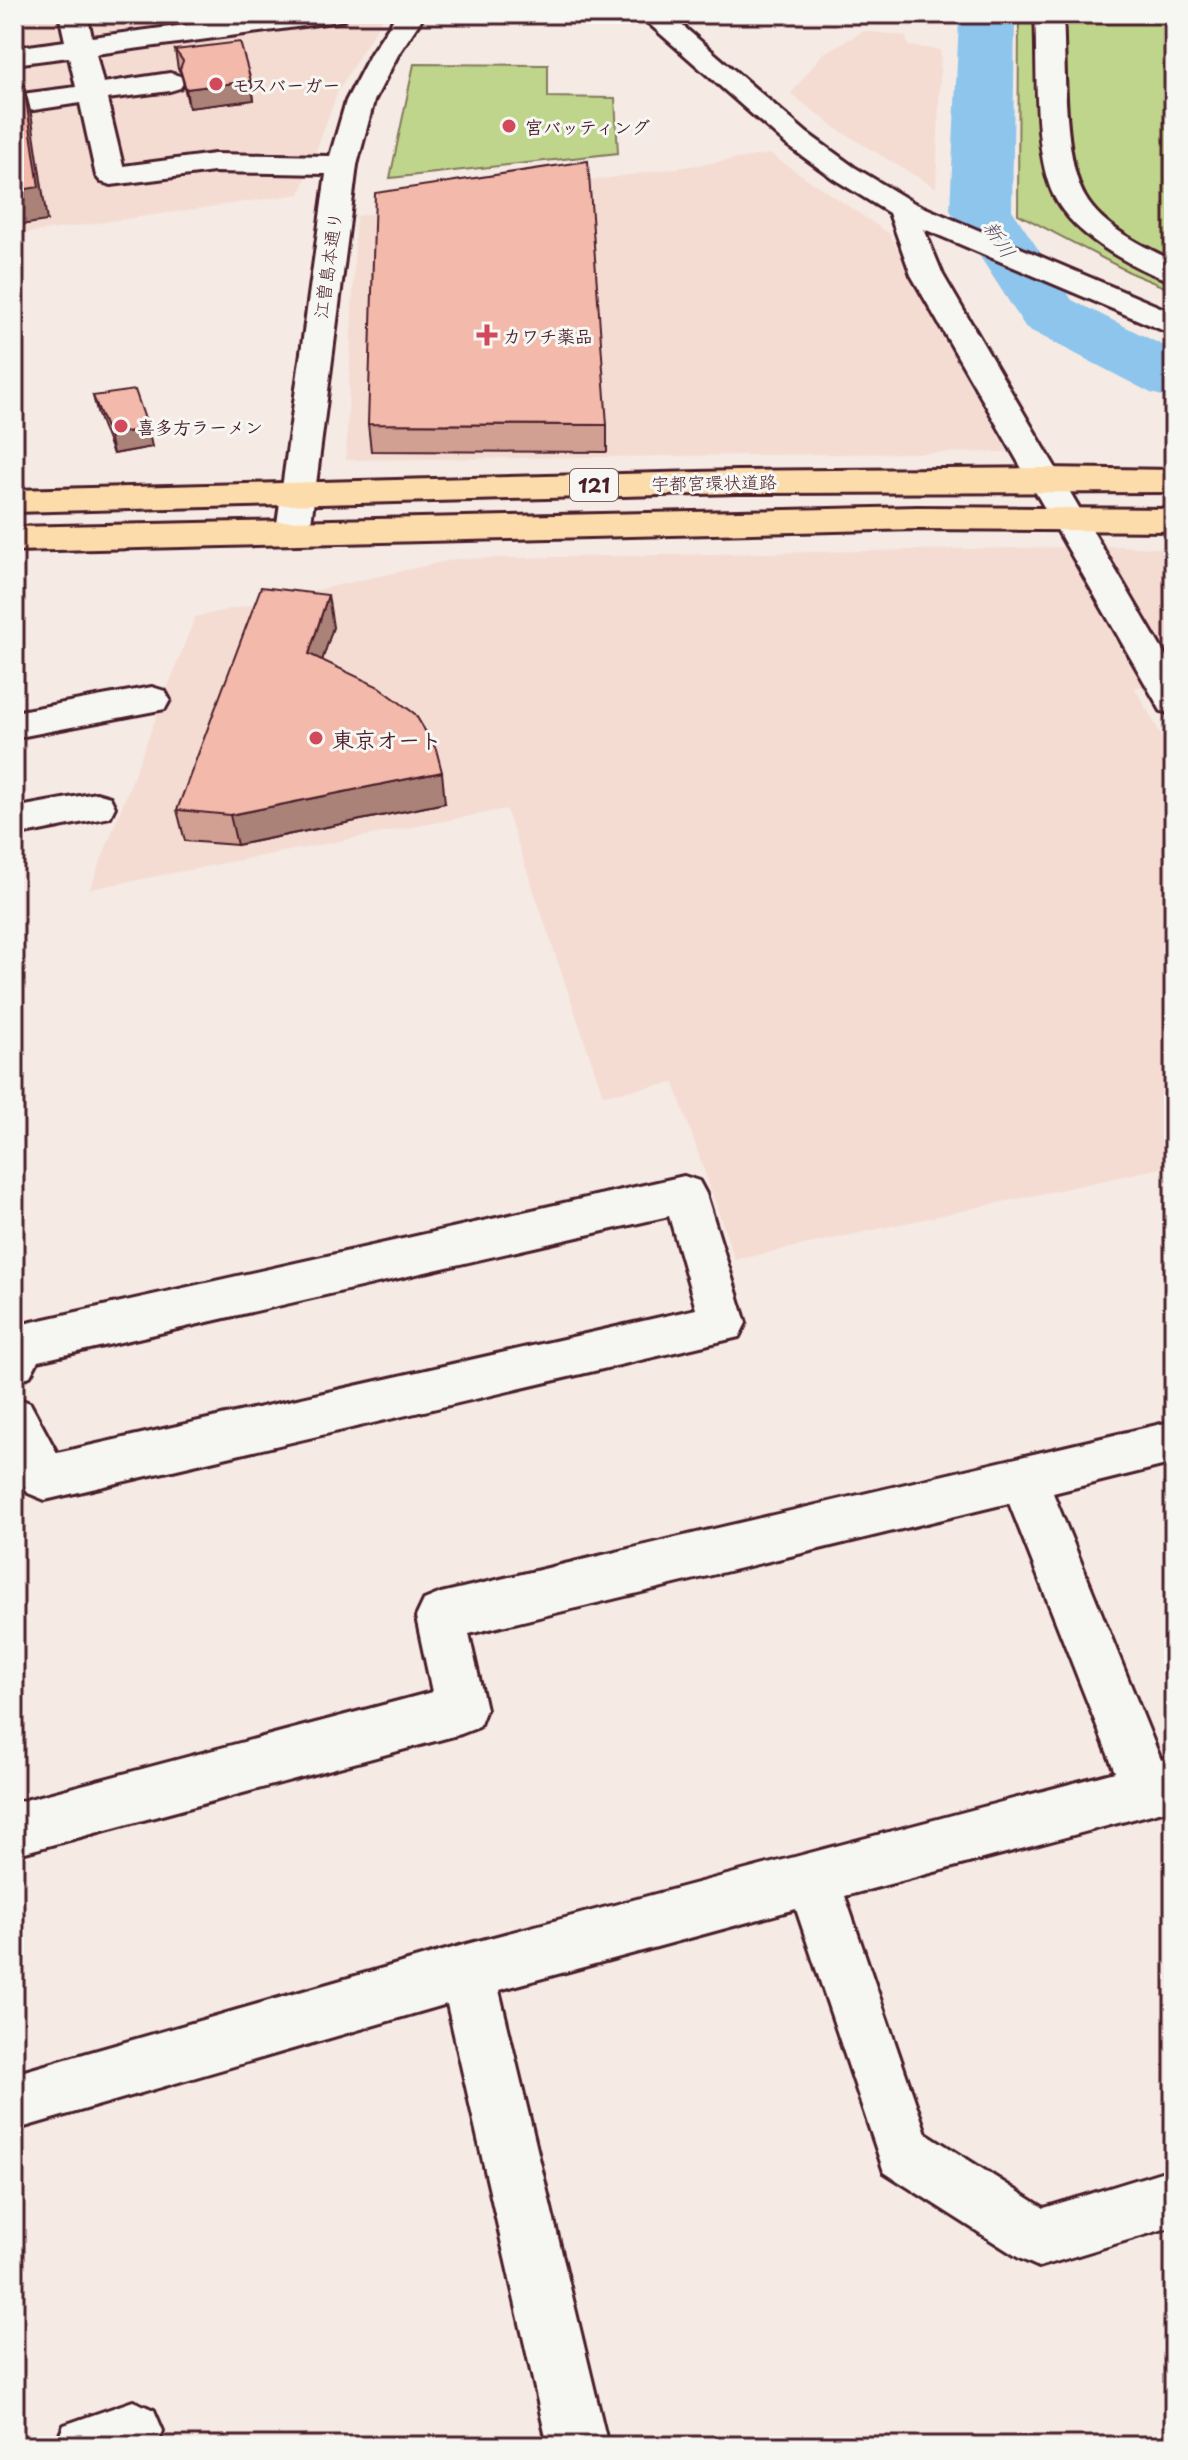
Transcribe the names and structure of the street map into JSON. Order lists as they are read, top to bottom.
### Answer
{
  "streets": {
    "highway": ["宇都宮環状道路", "121"],
    "street": ["江曽島本通り"]
  },
  "crossings": [
    ["江曽島本通り", "宇都宮環状道路"]
  ],
  "water": ["新川"],
  "places": {
    "other": [
      "モスバーガー",
      "宮バッティング",
      "喜多方ラーメン",
      "東京オート"
    ],
    "health": ["カワチ薬品"]
  }
}
